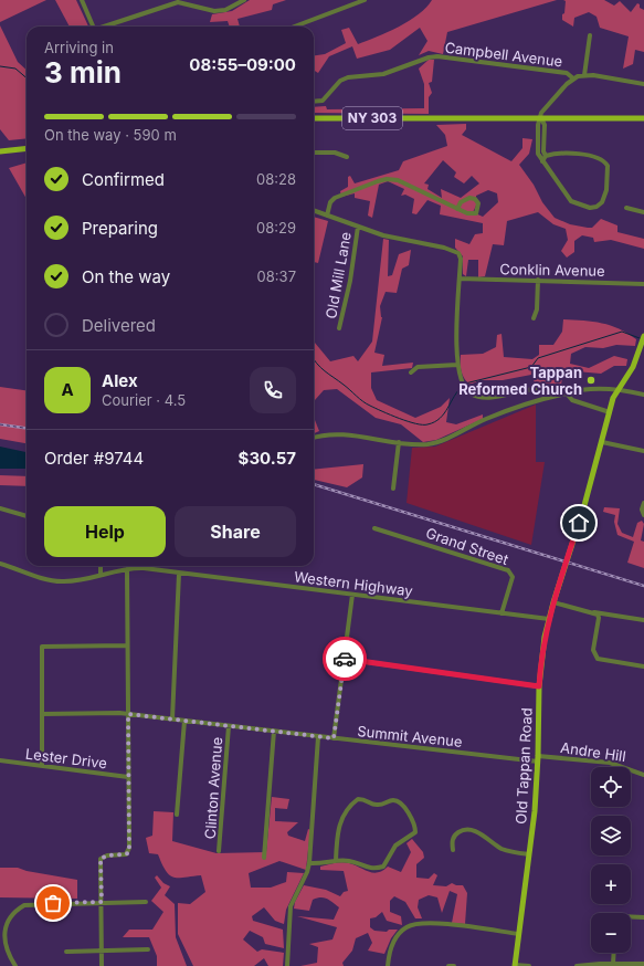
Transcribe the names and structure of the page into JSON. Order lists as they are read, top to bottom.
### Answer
{
  "streets": {
    "main road": ["NY 303", "Old Tappan Road"],
    "street": [
      "Campbell Avenue",
      "Conklin Avenue",
      "Old Mill Lane",
      "Grand Street",
      "Western Highway",
      "Summit Avenue",
      "Andre Hill",
      "Lester Drive",
      "Clinton Avenue"
    ]
  },
  "crossings": [
    ["Campbell Avenue", "NY 303"],
    ["Grand Street", "Western Highway"],
    ["Western Highway", "Old Tappan Road"],
    ["Summit Avenue", "Andre Hill"],
    ["Summit Avenue", "Old Tappan Road"],
    ["Summit Avenue", "Clinton Avenue"],
    ["Andre Hill", "Old Tappan Road"]
  ],
  "places": ["Tappan Reformed Church"],
  "page": {
    "heading": ["3 min", "Arriving in", "08:55–09:00"],
    "panel": [
      "Alex",
      "Courier · 4.5",
      "Order #9744",
      "$30.57"
    ],
    "bar": "On the way · 590 m",
    "list": [
      ["Confirmed", "08:28"],
      ["Preparing", "08:29"],
      ["On the way", "08:37"],
      "Delivered"
    ],
    "round": "A",
    "buttons": ["Help", "Share"],
    "map_buttons": ["+", "−"]
  }
}
